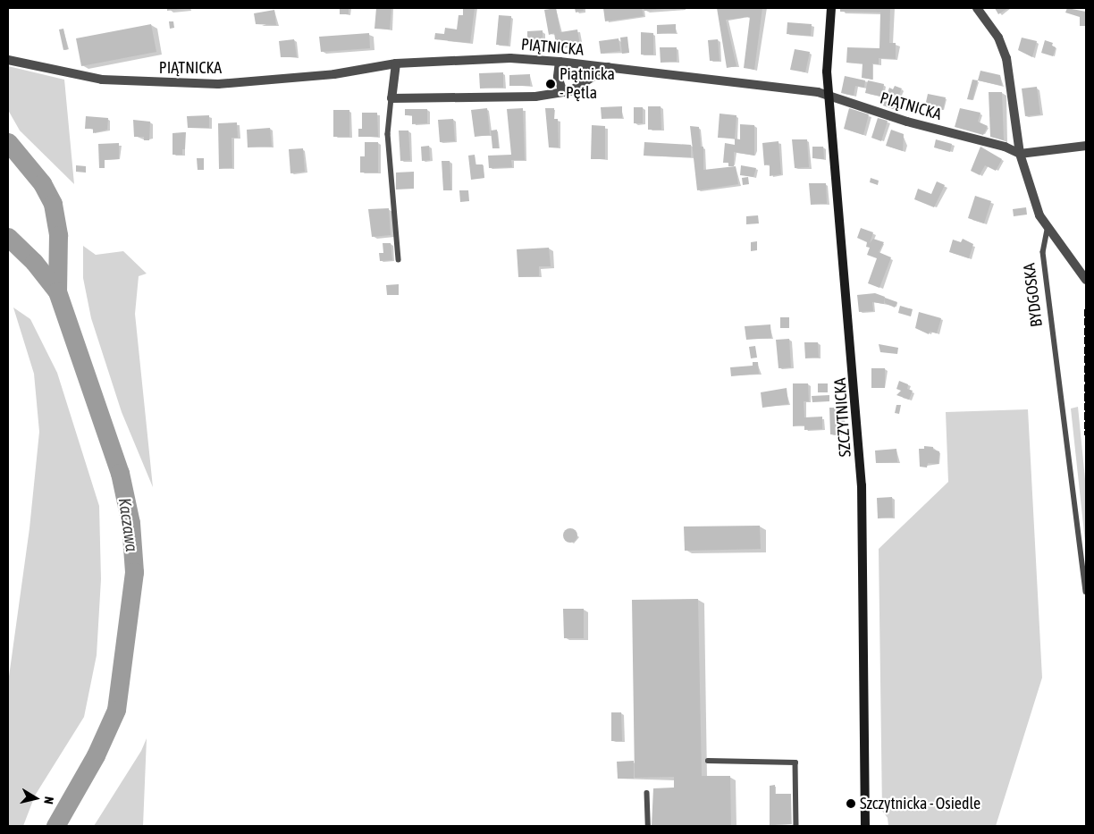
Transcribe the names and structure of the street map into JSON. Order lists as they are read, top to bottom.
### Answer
{
  "streets": {
    "street": ["PIĄTNICKA", "SZCZYTNICKA"],
    "lane": ["BYDGOSKA"]
  },
  "crossings": [
    ["PIĄTNICKA", "SZCZYTNICKA"]
  ],
  "water": ["Kaczawa"],
  "places": ["Piątnicka - Pętla", "Szczytnicka - Osiedle"],
  "north": "right"
}
